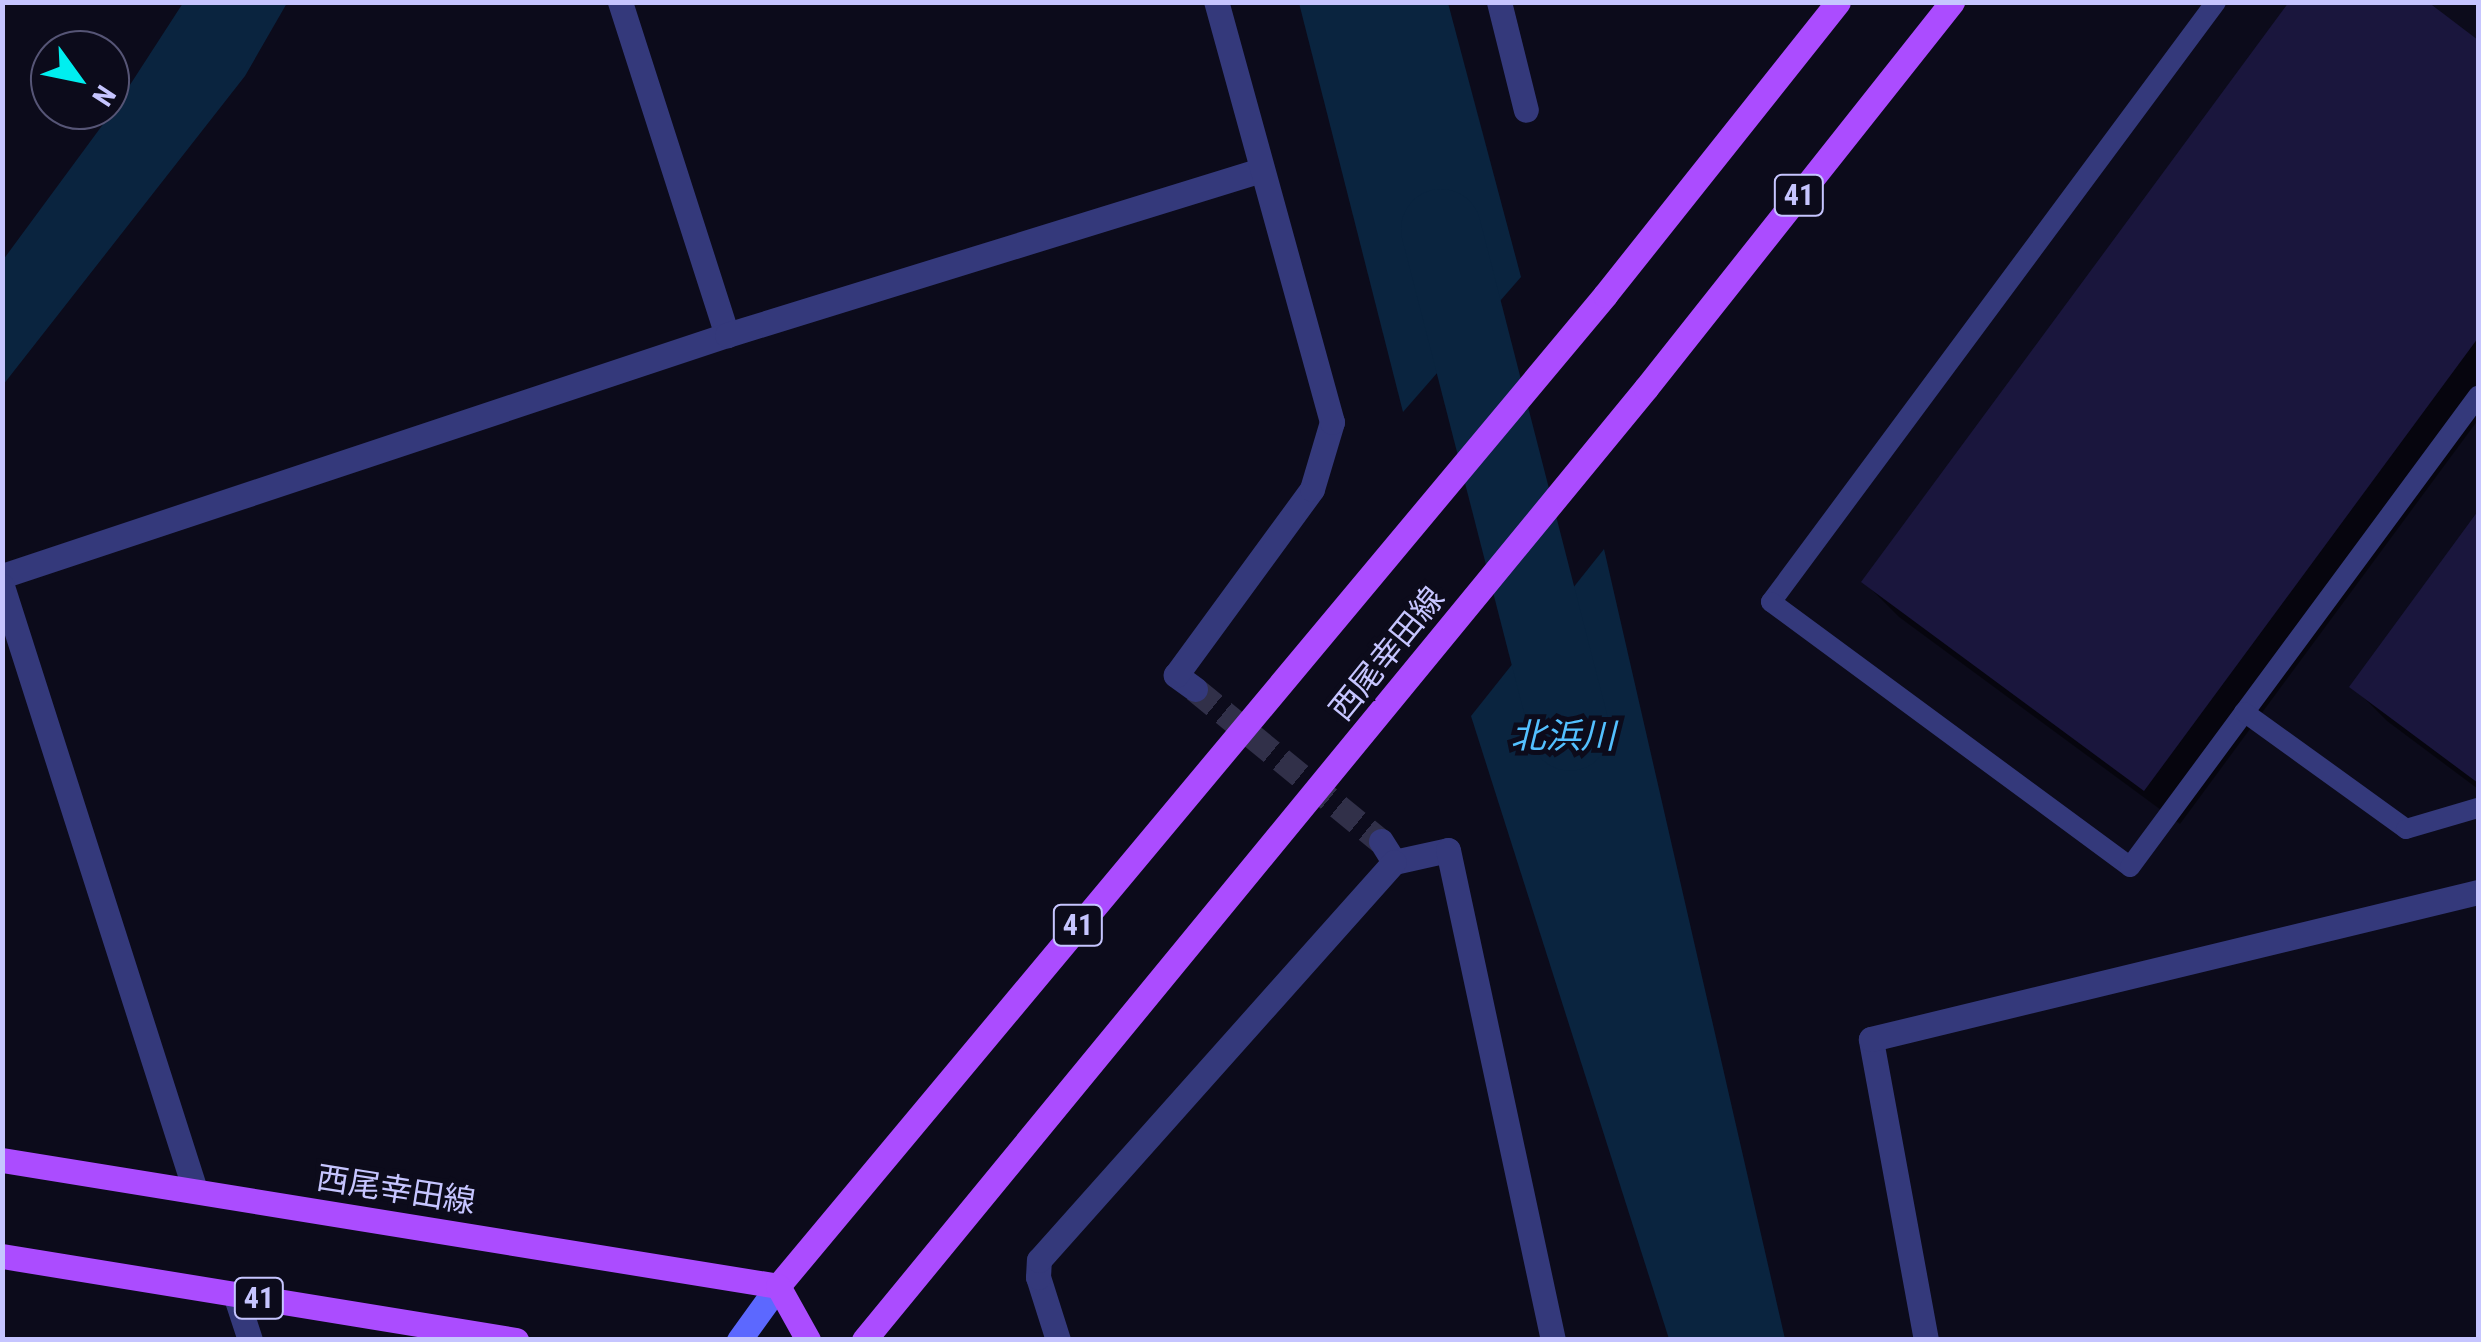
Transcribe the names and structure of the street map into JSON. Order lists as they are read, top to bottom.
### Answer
{
  "streets": {
    "main road": ["41", "西尾幸田線"]
  },
  "water": ["北浜川"],
  "north": "bottom right"
}
